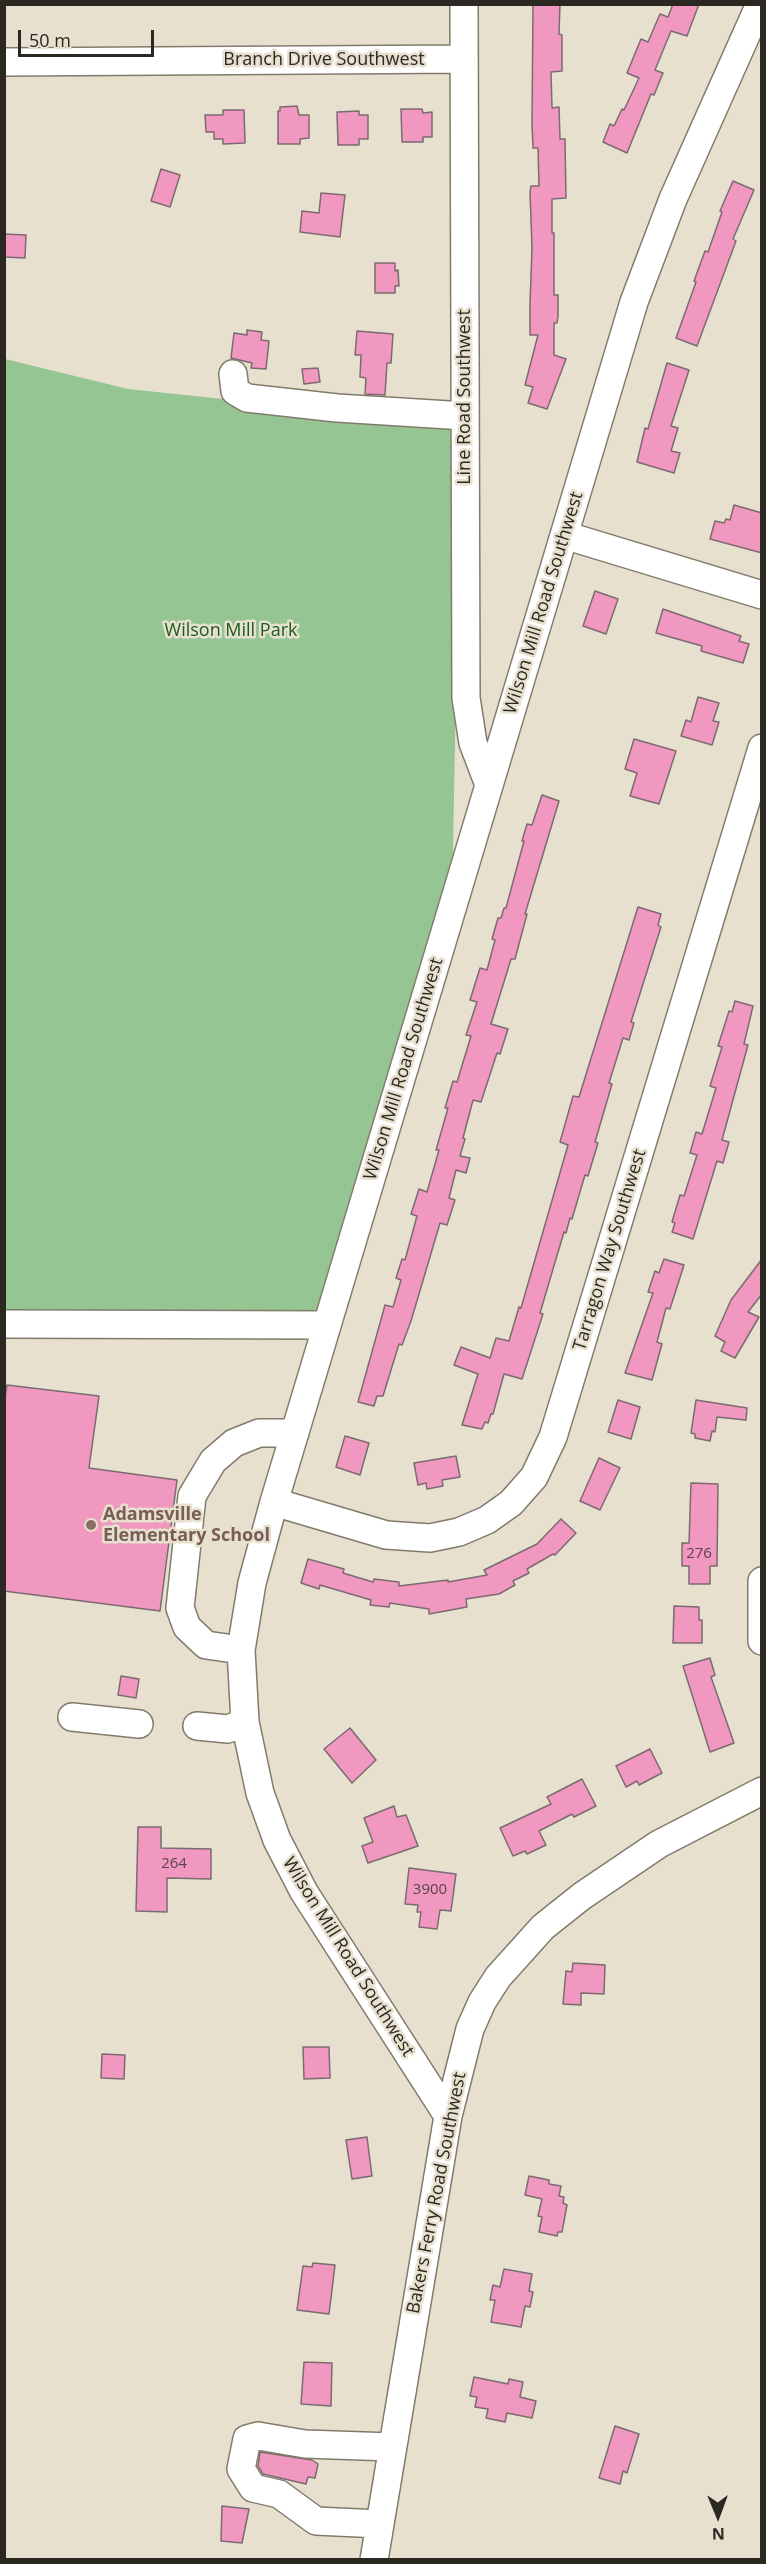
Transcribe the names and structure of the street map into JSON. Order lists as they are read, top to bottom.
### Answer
{
  "streets": {
    "street": [
      "Branch Drive Southwest",
      "Line Road Southwest",
      "Wilson Mill Road Southwest",
      "Tarragon Way Southwest",
      "Bakers Ferry Road Southwest"
    ]
  },
  "crossings": [
    ["Branch Drive Southwest", "Line Road Southwest"],
    ["Line Road Southwest", "Wilson Mill Road Southwest"],
    ["Wilson Mill Road Southwest", "Tarragon Way Southwest"],
    ["Wilson Mill Road Southwest", "Bakers Ferry Road Southwest"]
  ],
  "parks": ["Wilson Mill Park"],
  "places": ["Adamsville Elementary School"],
  "house_numbers": ["276", "264", "3900"],
  "scale_bar": "50 m",
  "north": "bottom"
}
